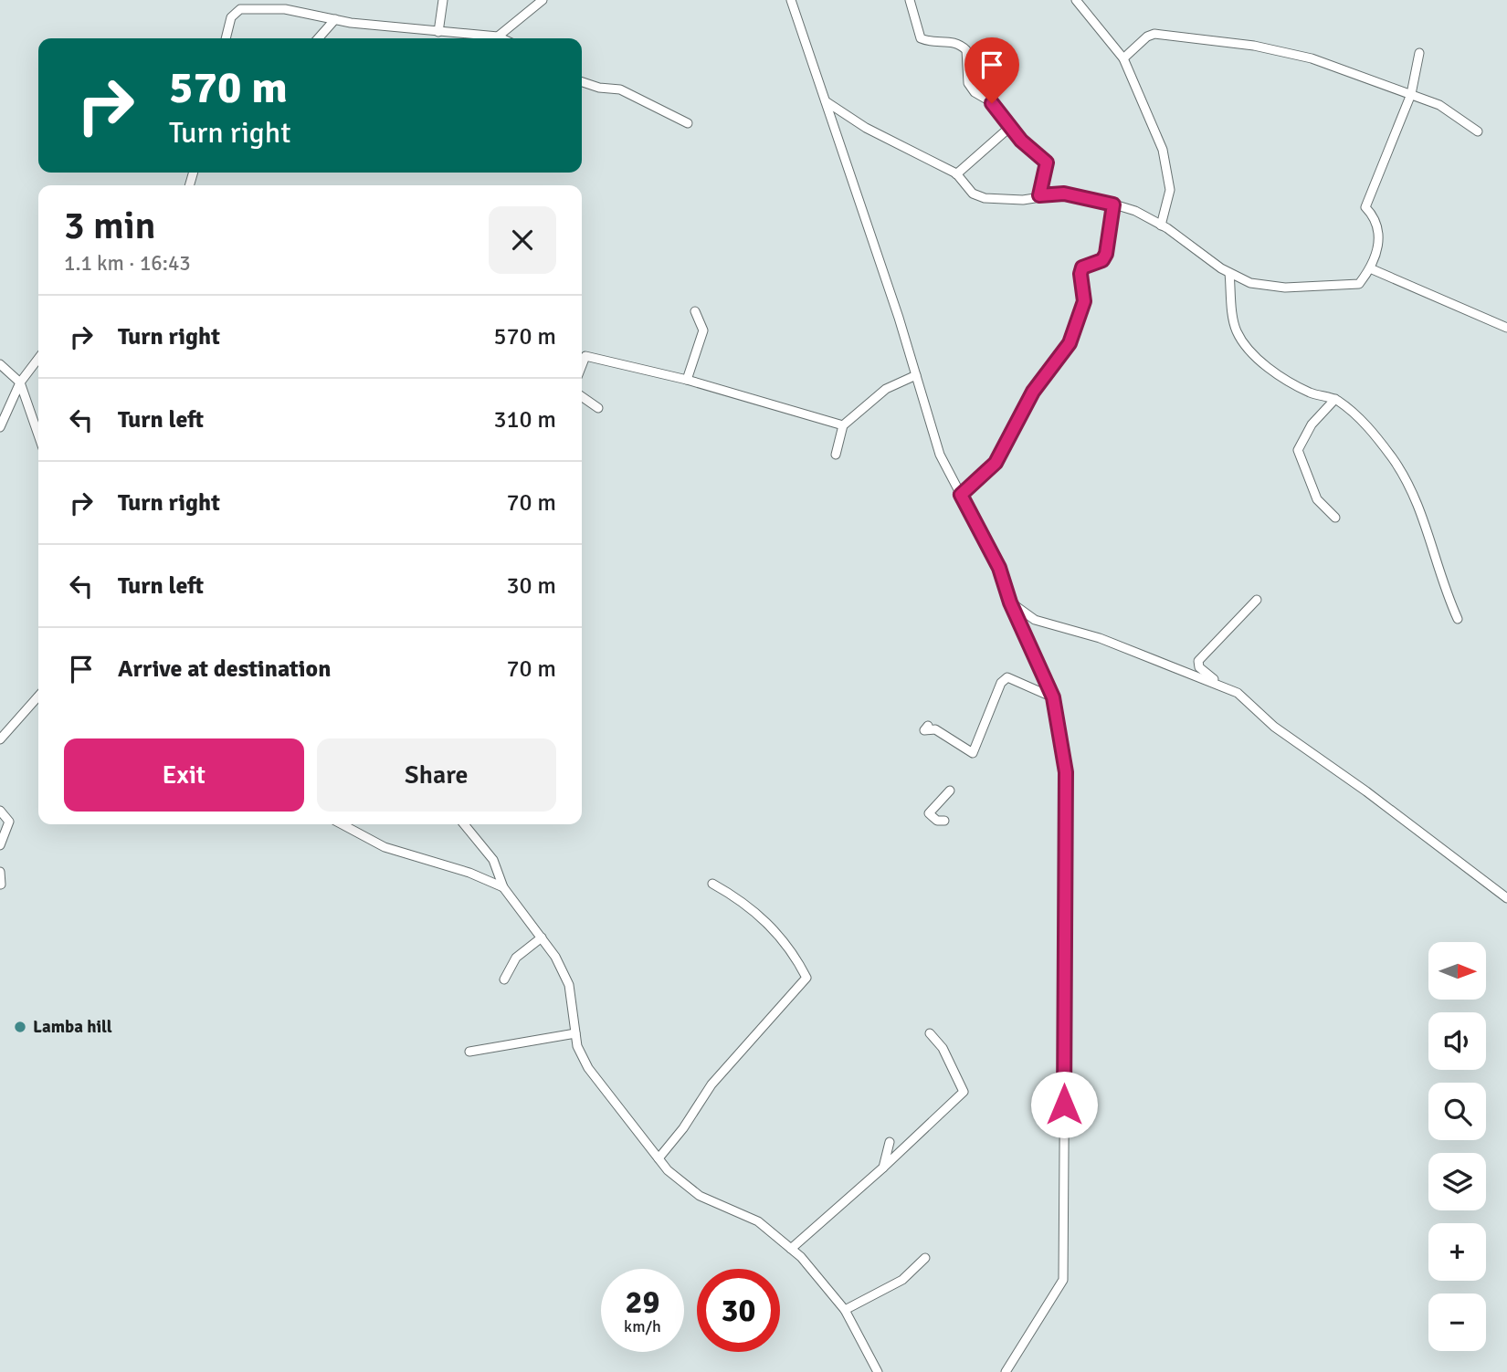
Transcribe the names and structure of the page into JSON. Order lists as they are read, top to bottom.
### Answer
{
  "places": ["Lamba hill"],
  "north": "right",
  "page": {
    "turn": ["570 m", "Turn right"],
    "heading": ["3 min", "1.1 km · 16:43"],
    "list": [
      {
        "name": "Turn right",
        "value": "570 m"
      },
      {
        "name": "Turn left",
        "value": "310 m"
      },
      {
        "name": "Turn right",
        "value": "70 m"
      },
      {
        "name": "Turn left",
        "value": "30 m"
      },
      {
        "name": "Arrive at destination",
        "value": "70 m"
      }
    ],
    "buttons": ["Exit", "Share"],
    "map_buttons": ["+", "−"],
    "speed": "29 km/h",
    "limit": "30"
  }
}
